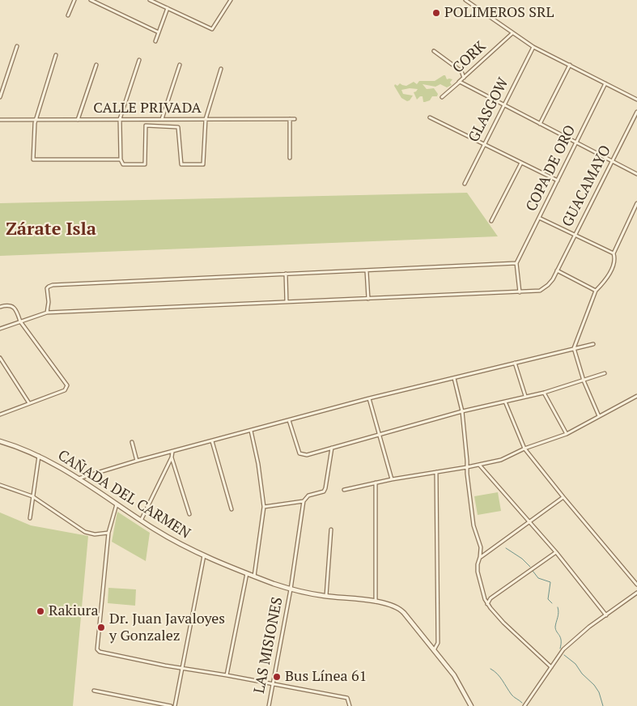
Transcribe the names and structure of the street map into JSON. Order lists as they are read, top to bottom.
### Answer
{
  "streets": {
    "street": [
      "CORK",
      "CALLE PRIVADA",
      "GLASGOW",
      "COPA DE ORO",
      "GUACAMAYO",
      "CAÑADA DEL CARMEN",
      "LAS MISIONES"
    ]
  },
  "crossings": [
    ["CORK", "GLASGOW"],
    ["CAÑADA DEL CARMEN", "LAS MISIONES"]
  ],
  "districts": ["Zárate Isla"],
  "places": [
    "POLIMEROS SRL",
    "Rakiura",
    "Dr. Juan Javaloyes y Gonzalez",
    "Bus Línea 61"
  ]
}
